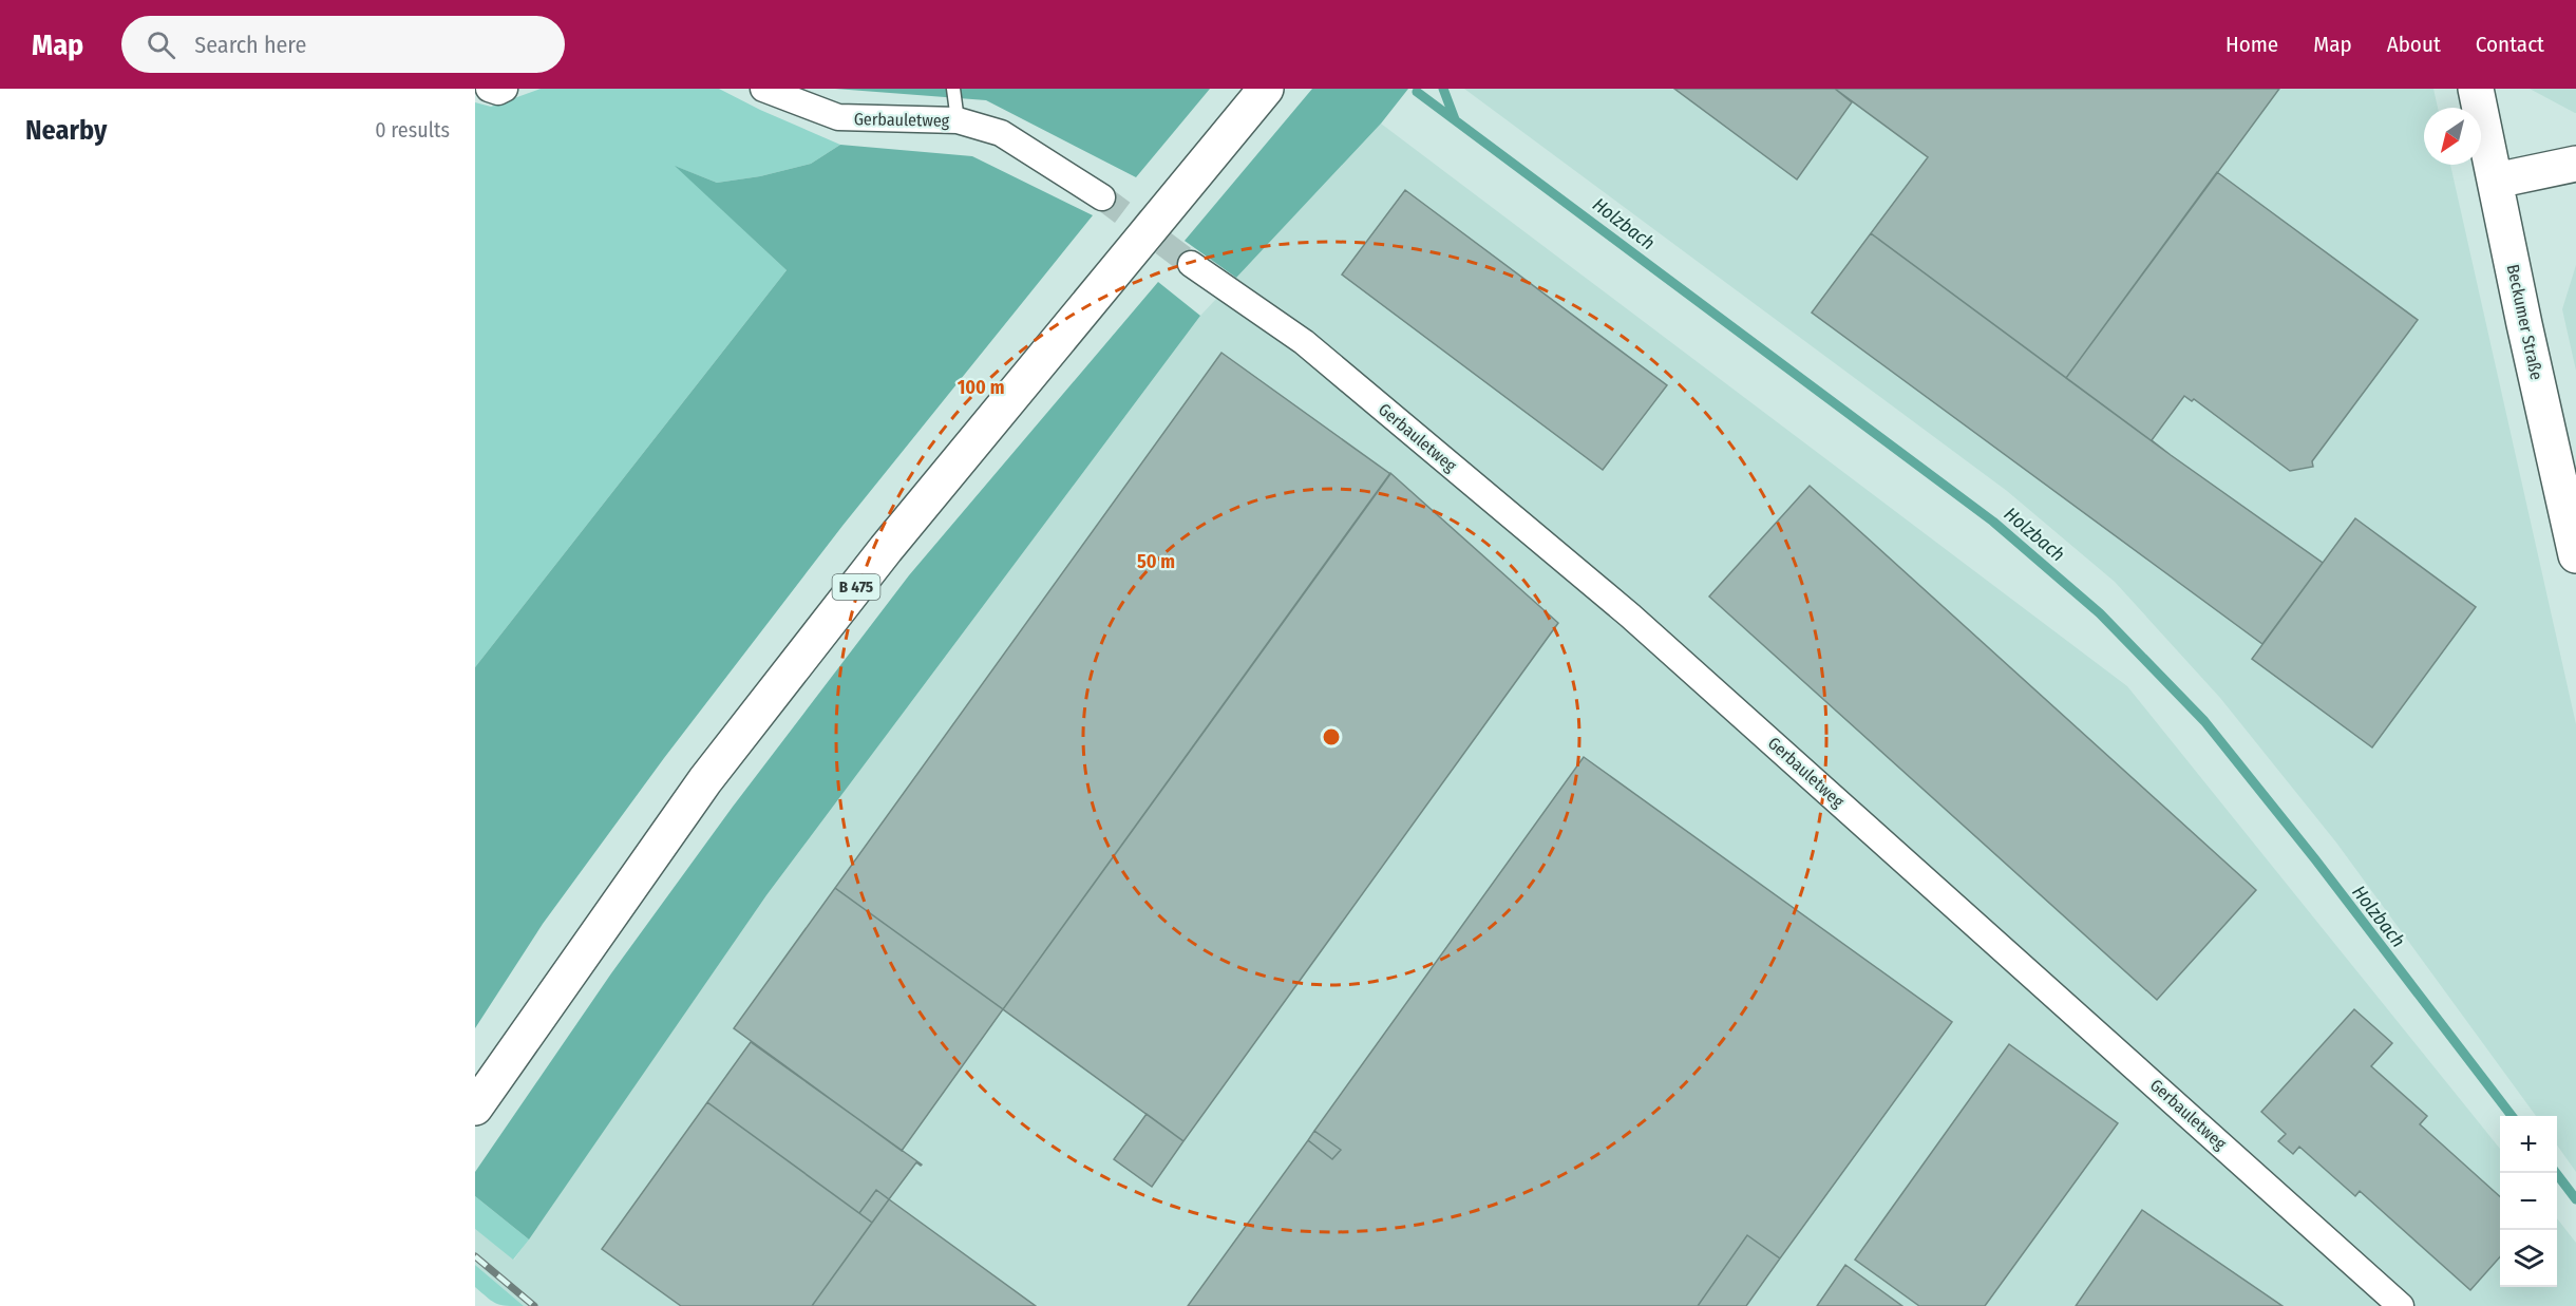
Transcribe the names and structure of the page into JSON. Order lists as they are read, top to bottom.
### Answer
{
  "streets": {
    "main road": ["Beckumer Straße", "B 475"],
    "street": ["Gerbauletweg"]
  },
  "water": ["Holzbach"],
  "north": "bottom left",
  "page": {
    "header": "Map",
    "search": "Search here",
    "nav": [
      "Home",
      "Map",
      "About",
      "Contact"
    ],
    "heading": ["Nearby", "0 results"],
    "map_buttons": ["+", "−"]
  },
  "rings": ["100 m", "50 m"]
}
